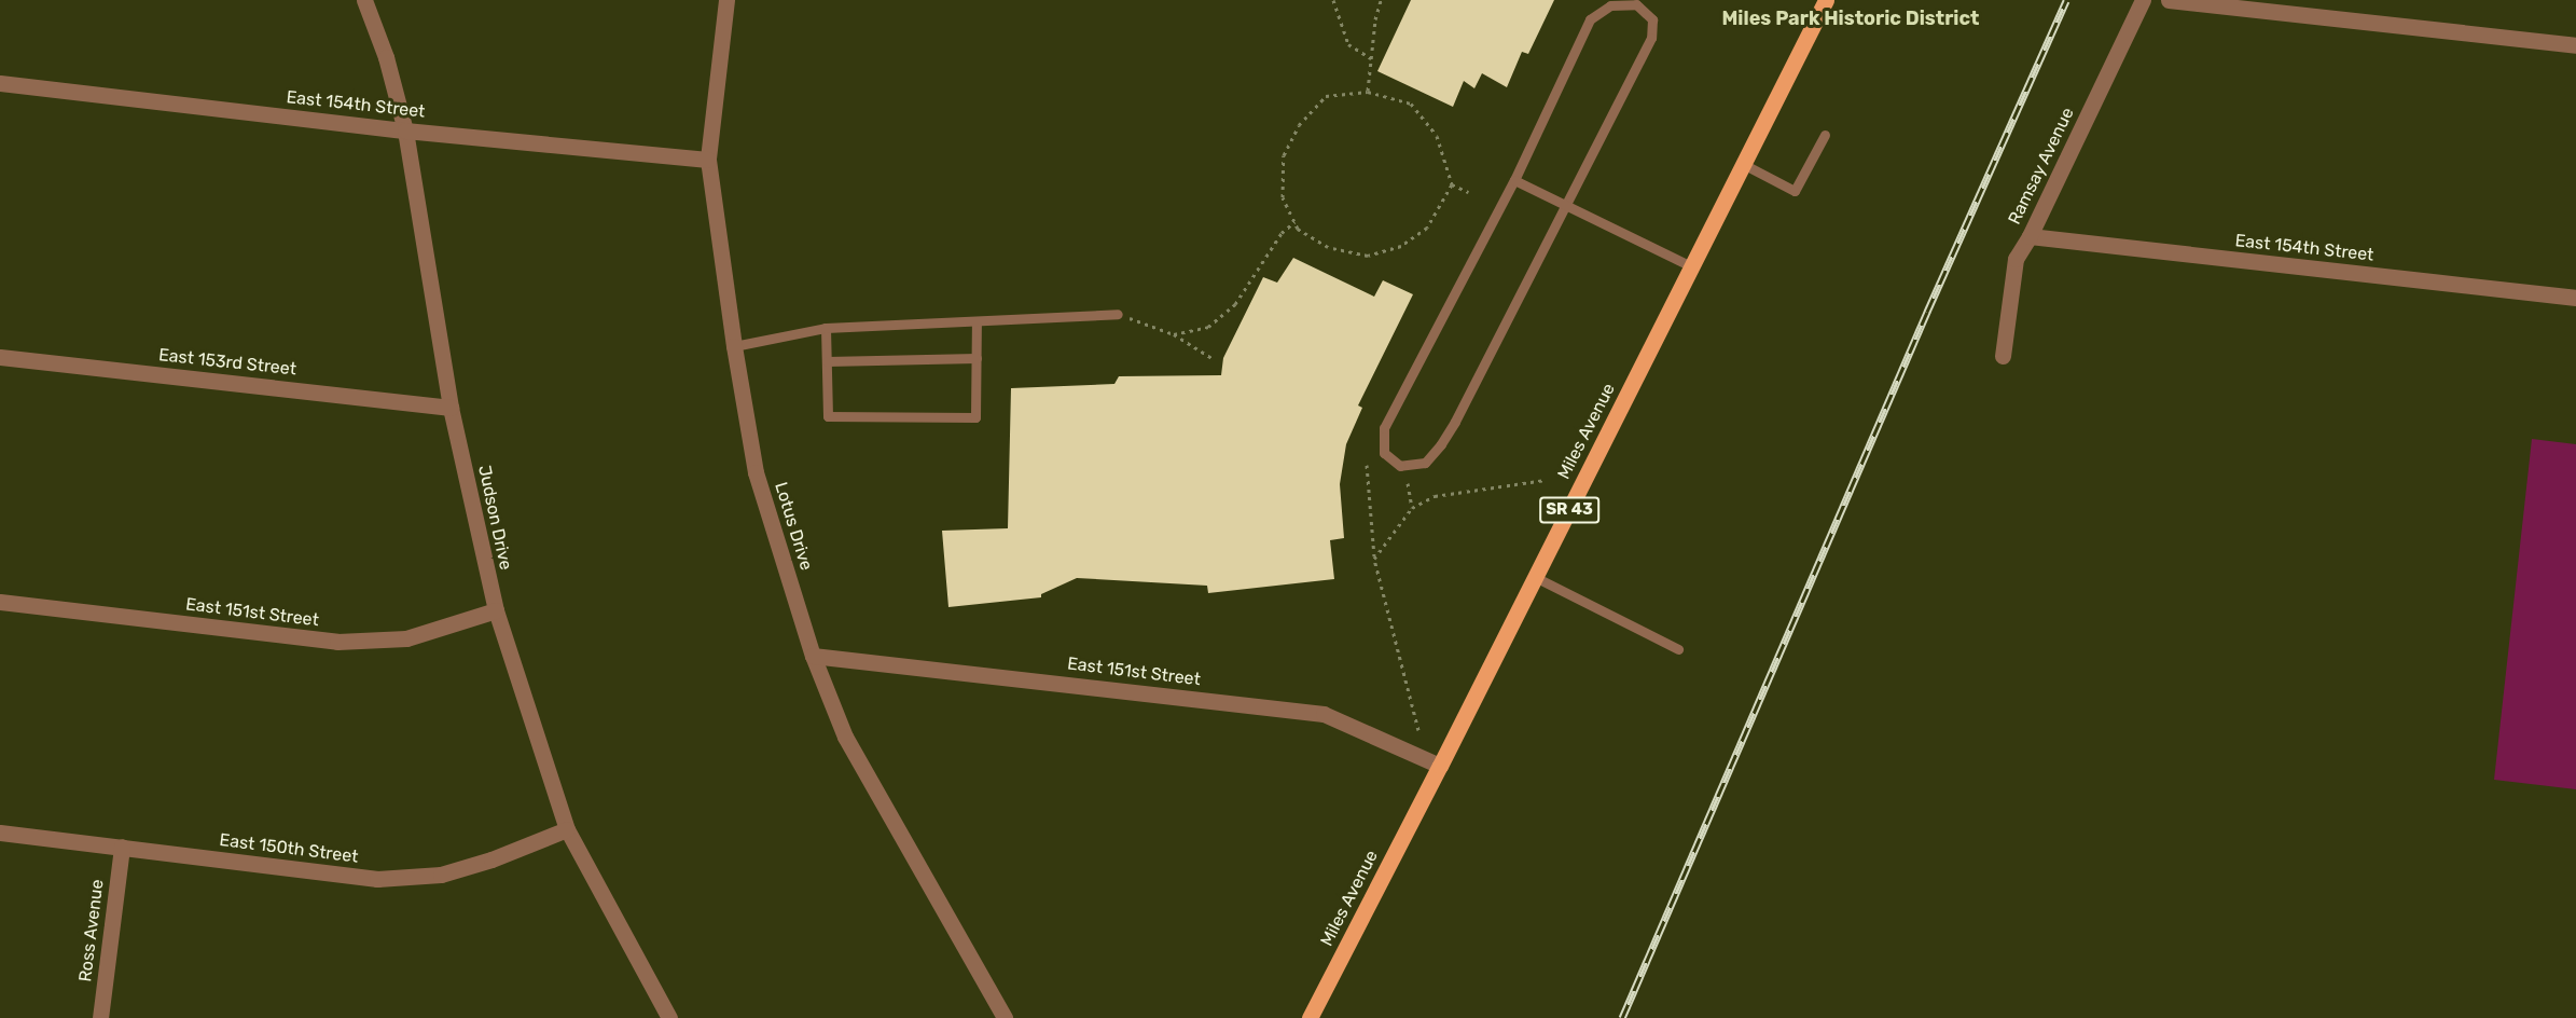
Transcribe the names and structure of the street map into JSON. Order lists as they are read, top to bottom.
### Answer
{
  "streets": {
    "main road": ["Miles Avenue", "SR 43"],
    "street": [
      "East 154th Street",
      "Ramsay Avenue",
      "East 153rd Street",
      "Judson Drive",
      "Lotus Drive",
      "East 151st Street",
      "East 150th Street",
      "Ross Avenue"
    ]
  },
  "crossings": [
    ["East 154th Street", "Ramsay Avenue"],
    ["East 154th Street", "Judson Drive"],
    ["East 154th Street", "Lotus Drive"],
    ["East 153rd Street", "Judson Drive"],
    ["Miles Avenue", "East 151st Street"],
    ["Judson Drive", "East 151st Street"],
    ["Judson Drive", "East 150th Street"],
    ["Lotus Drive", "East 151st Street"],
    ["East 150th Street", "Ross Avenue"]
  ],
  "districts": ["Miles Park Historic District"]
}
